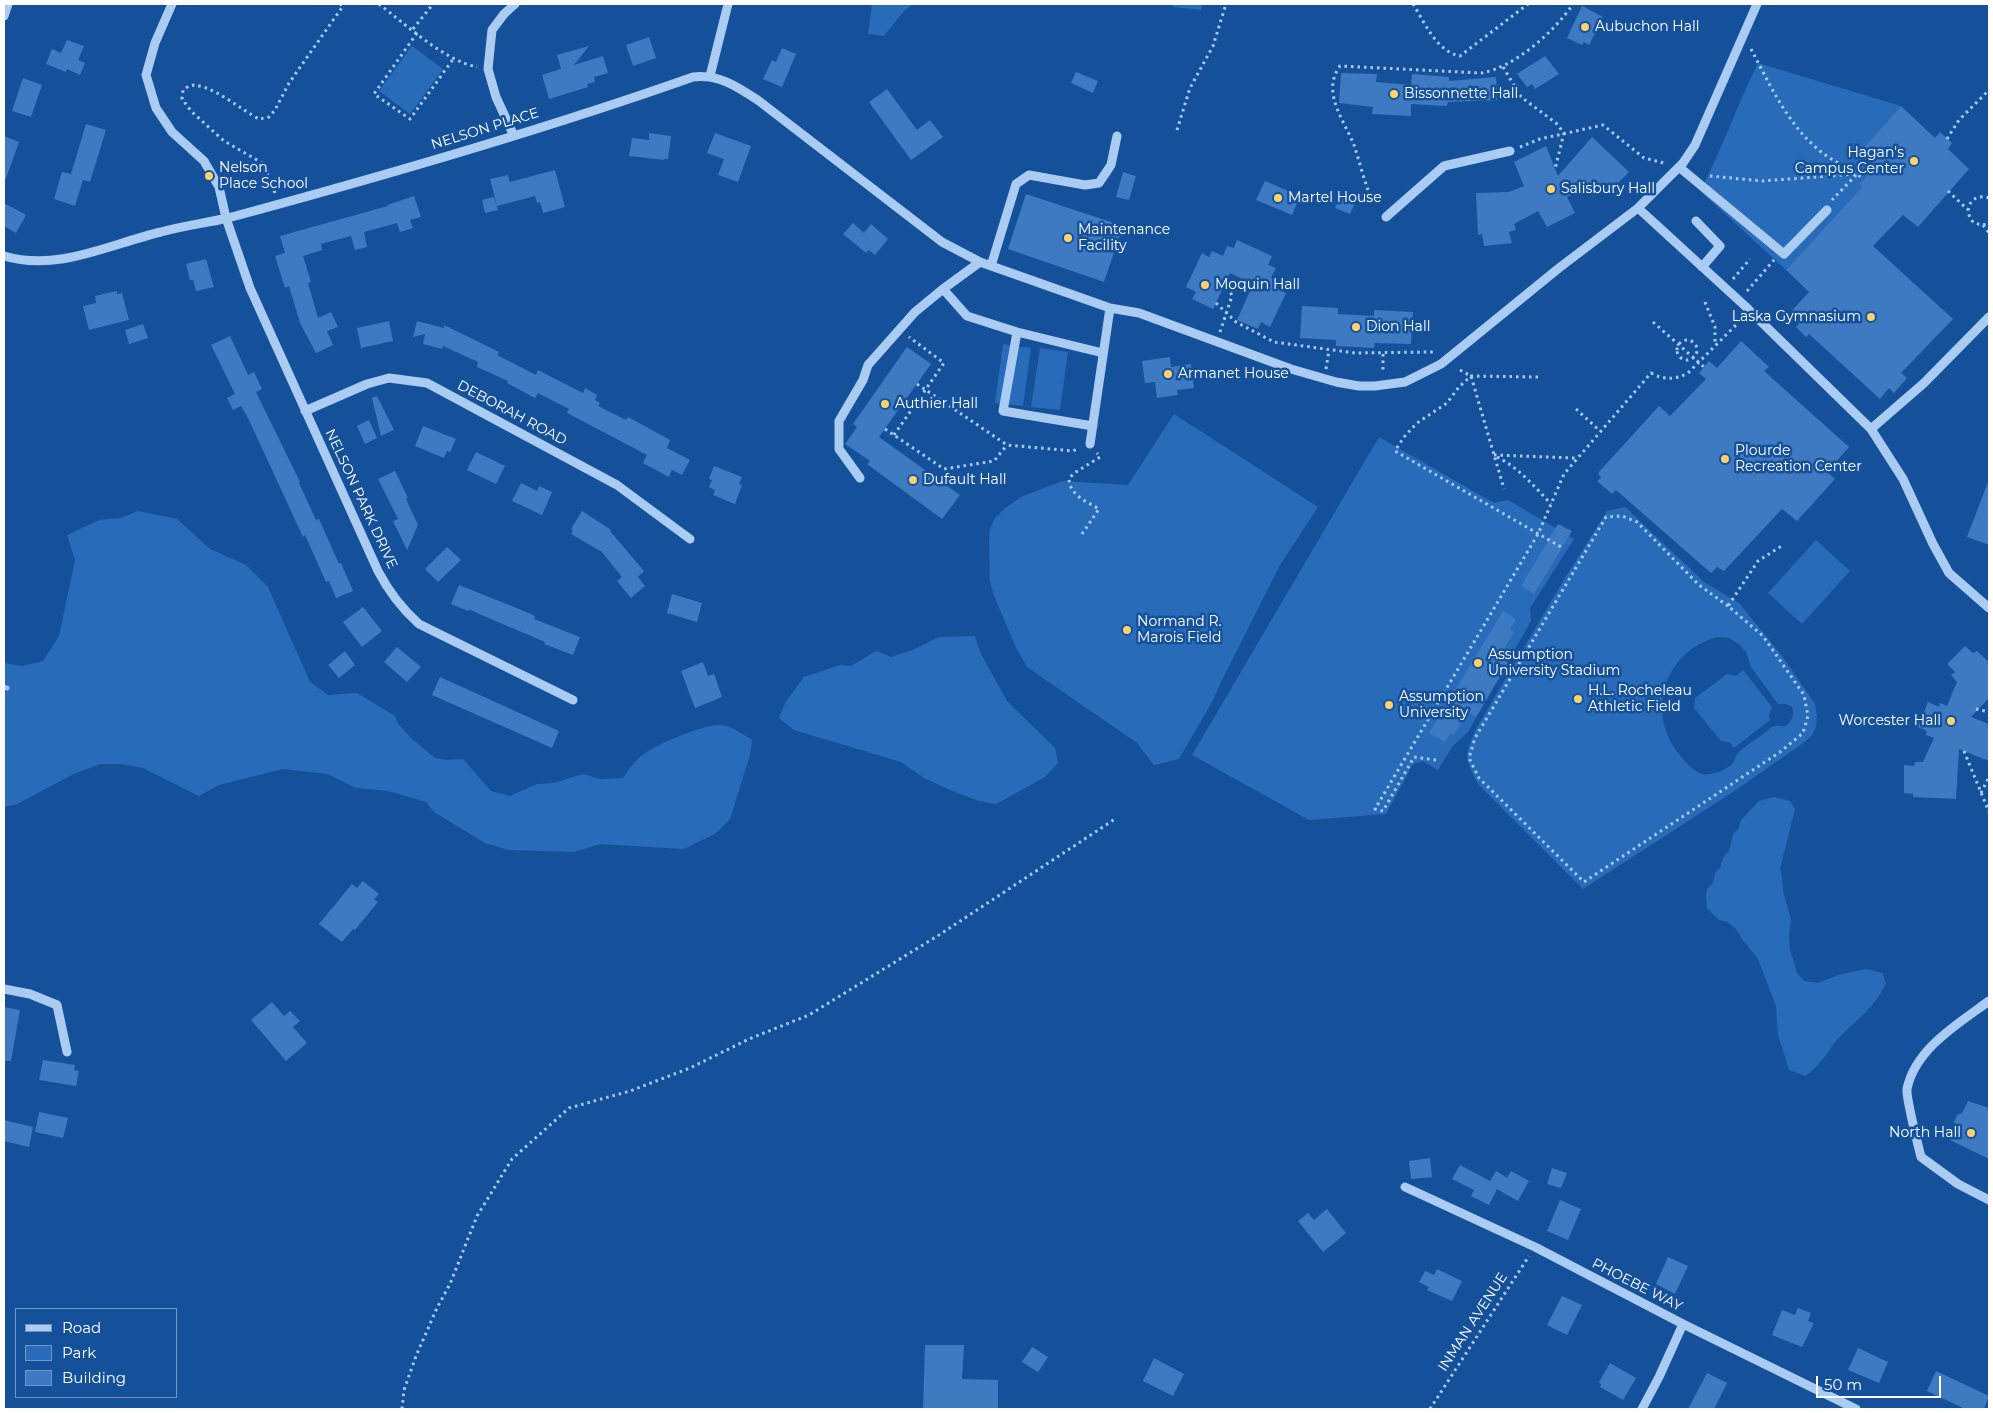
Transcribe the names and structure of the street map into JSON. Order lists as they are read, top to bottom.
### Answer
{
  "streets": {
    "street": [
      "NELSON PLACE",
      "DEBORAH ROAD",
      "NELSON PARK DRIVE",
      "PHOEBE WAY"
    ],
    "path": ["INMAN AVENUE"]
  },
  "crossings": [
    ["NELSON PLACE", "NELSON PARK DRIVE"],
    ["DEBORAH ROAD", "NELSON PARK DRIVE"],
    ["PHOEBE WAY", "INMAN AVENUE"]
  ],
  "places": [
    "Aubuchon Hall",
    "Bissonnette Hall",
    "Hagan's Campus Center",
    "Nelson Place School",
    "Salisbury Hall",
    "Martel House",
    "Maintenance Facility",
    "Moquin Hall",
    "Laska Gymnasium",
    "Dion Hall",
    "Armanet House",
    "Authier Hall",
    "Plourde Recreation Center",
    "Dufault Hall",
    "Normand R. Marois Field",
    "Assumption University Stadium",
    "H.L. Rocheleau Athletic Field",
    "Assumption University",
    "Worcester Hall",
    "North Hall"
  ],
  "legend": ["Road", "Park", "Building"],
  "scale_bar": "50 m"
}
